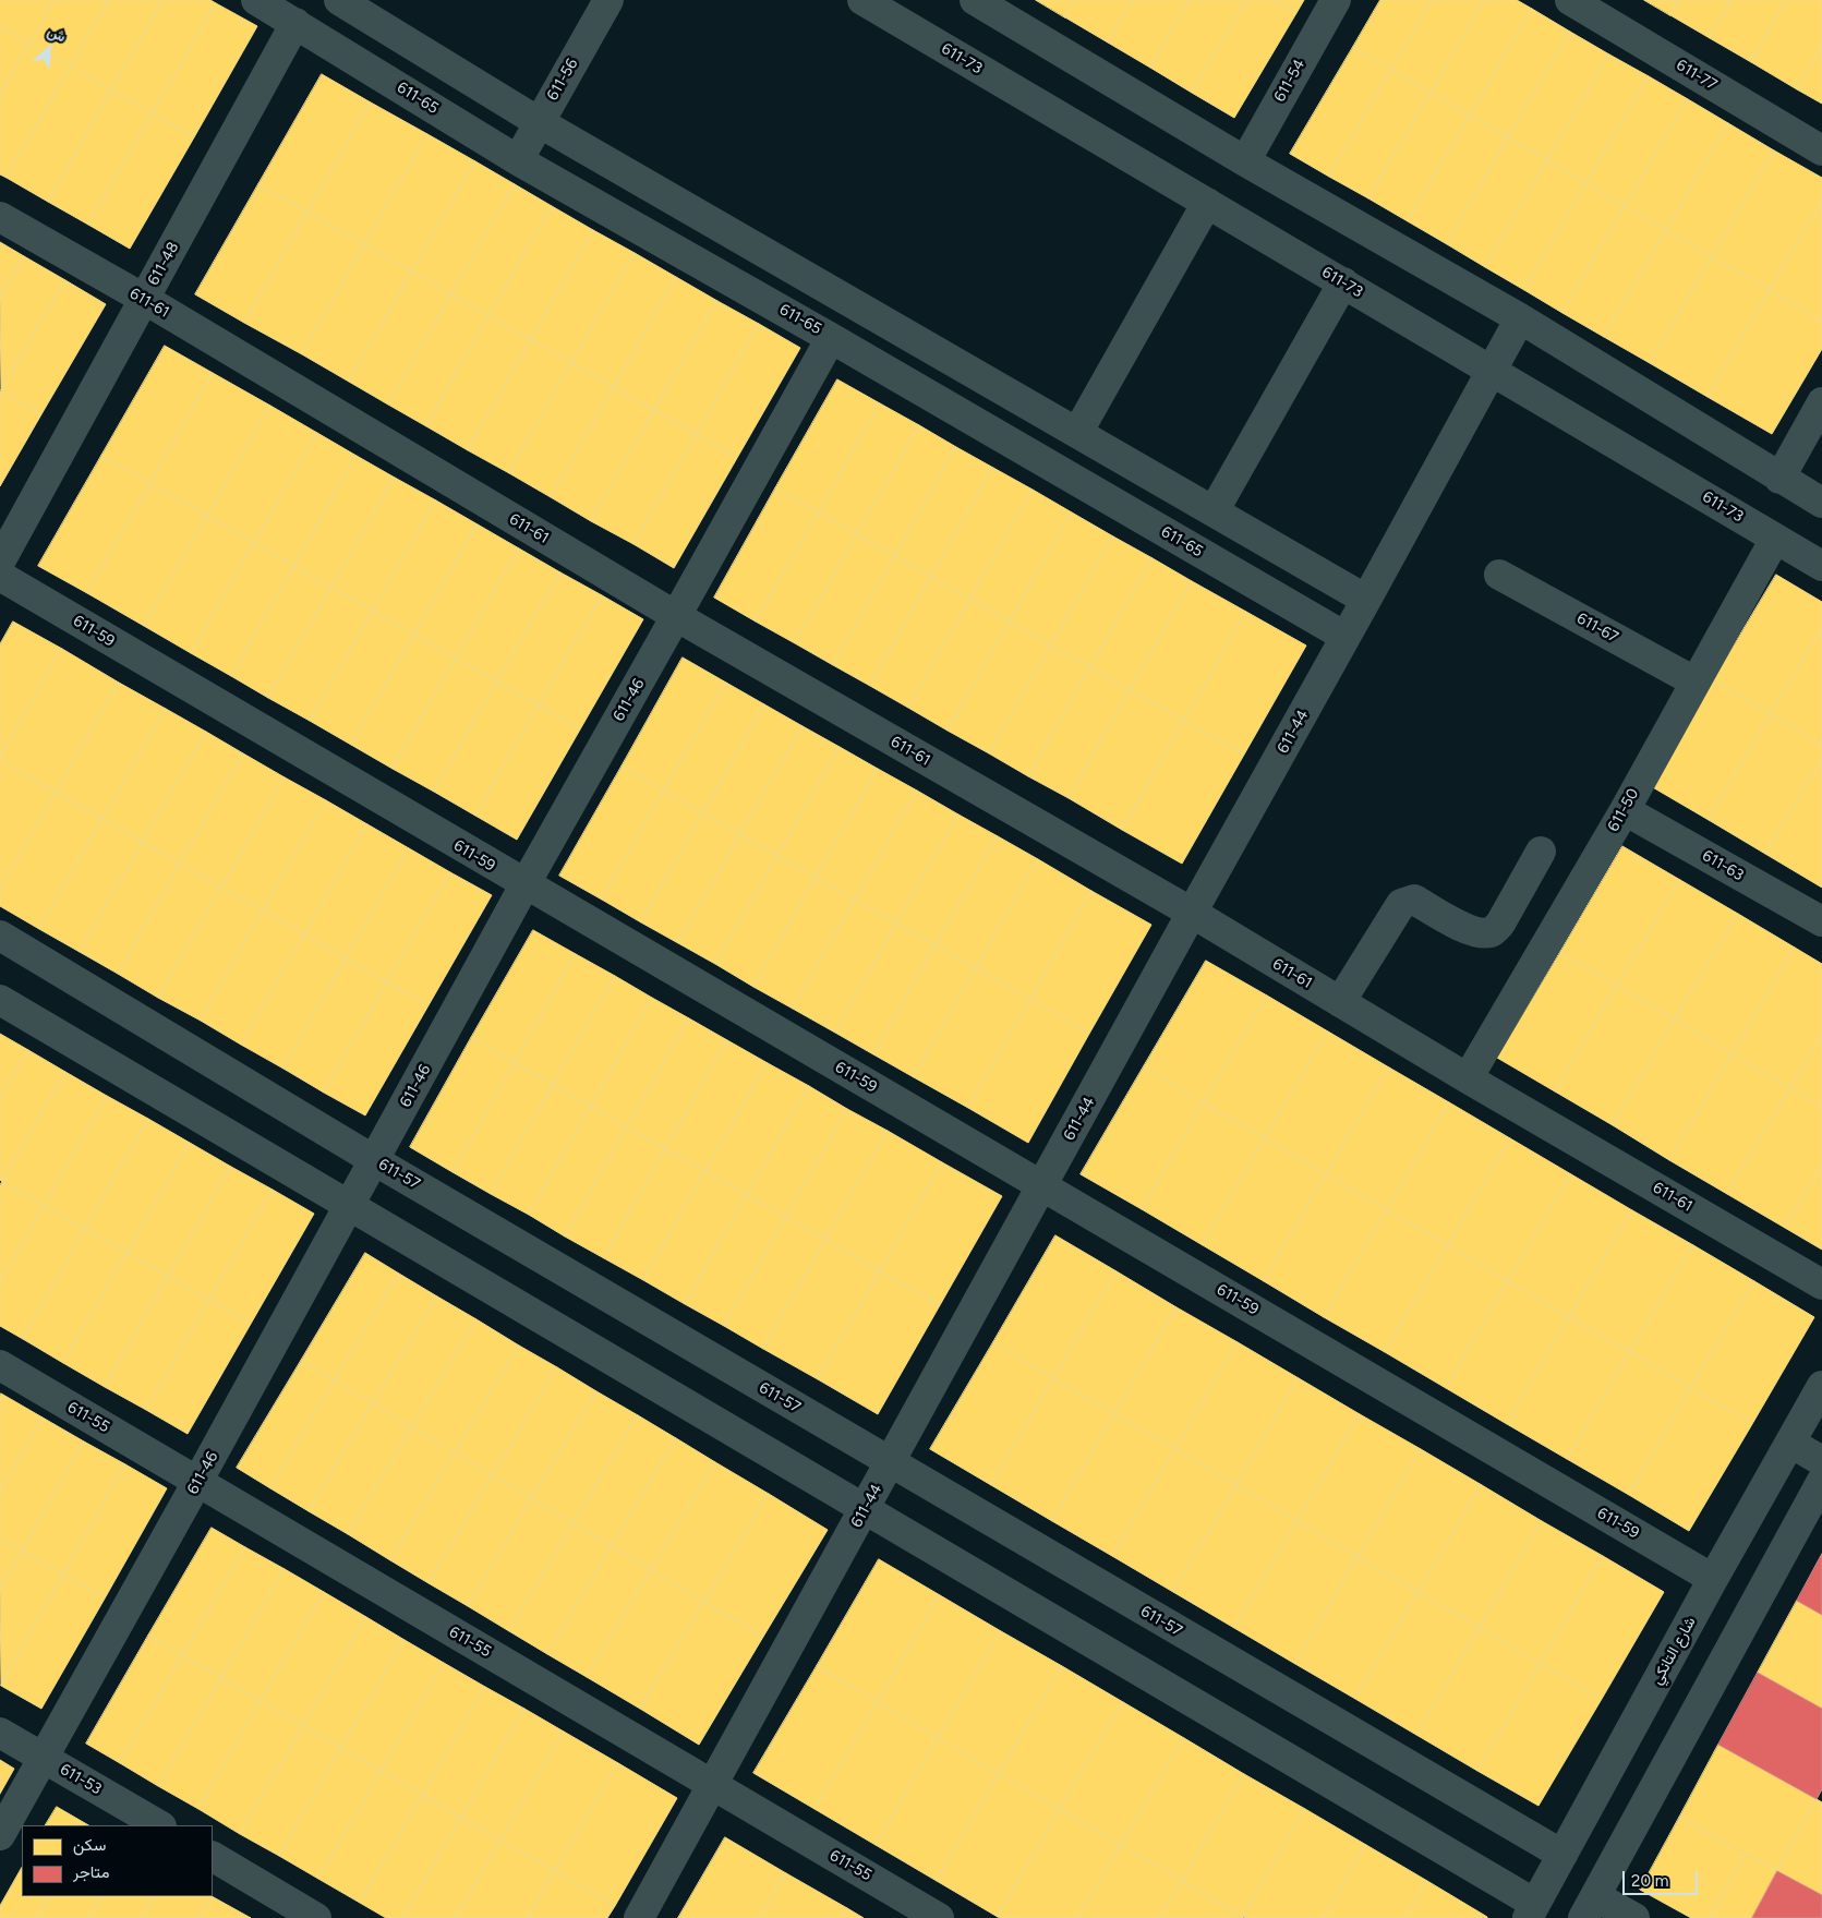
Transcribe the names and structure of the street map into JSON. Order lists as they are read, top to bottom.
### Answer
{
  "streets": {
    "street": [
      "611-73",
      "611-77",
      "611-56",
      "611-54",
      "611-65",
      "611-48",
      "611-61",
      "611-67",
      "611-59",
      "611-46",
      "611-44",
      "611-50",
      "611-63",
      "611-57",
      "611-55",
      "شارع التانكي",
      "611-53"
    ]
  },
  "crossings": [
    ["611-73", "611-44"],
    ["611-73", "611-50"],
    ["611-56", "611-65"],
    ["611-65", "611-48"],
    ["611-65", "611-46"],
    ["611-65", "611-44"],
    ["611-48", "611-61"],
    ["611-61", "611-46"],
    ["611-61", "611-44"],
    ["611-61", "611-50"],
    ["611-67", "611-50"],
    ["611-59", "611-46"],
    ["611-59", "611-44"],
    ["611-59", "شارع التانكي"],
    ["611-46", "611-57"],
    ["611-46", "611-55"],
    ["611-46", "611-53"],
    ["611-44", "611-57"],
    ["611-44", "611-55"],
    ["611-50", "611-63"],
    ["611-57", "شارع التانكي"]
  ],
  "legend": ["سكن", "متاجر"],
  "scale_bar": "20 m",
  "north": "top right"
}
